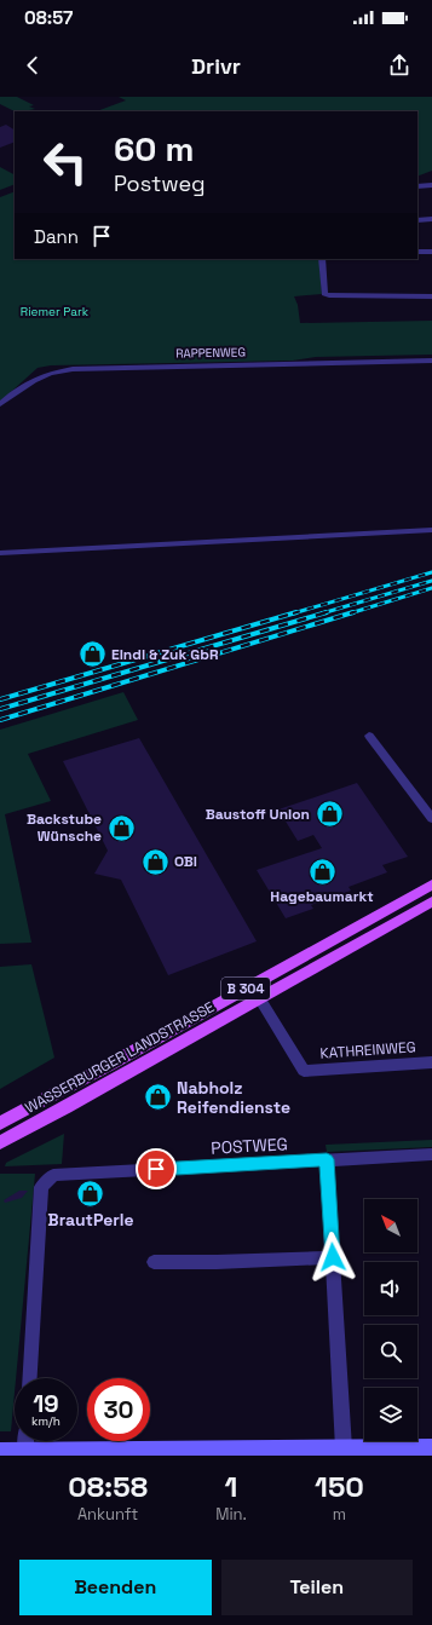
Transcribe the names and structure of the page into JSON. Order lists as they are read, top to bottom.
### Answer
{
  "streets": {
    "main road": ["B 304", "WASSERBURGER LANDSTRASSE"],
    "street": ["RAPPENWEG", "KATHREINWEG", "POSTWEG"]
  },
  "crossings": [
    ["KATHREINWEG", "WASSERBURGER LANDSTRASSE"]
  ],
  "parks": ["Riemer Park"],
  "places": {
    "shop": [
      "Eindl & Zuk GbR",
      "Baustoff Union",
      "Backstube Wünsche",
      "OBI",
      "Hagebaumarkt",
      "Nabholz Reifendienste",
      "BrautPerle"
    ]
  },
  "north": "top left",
  "page": {
    "status": "08:57",
    "header": "Drivr",
    "turn": ["60 m", "Postweg"],
    "then": "Dann",
    "speed": "19 km/h",
    "limit": "30",
    "eta": [
      "08:58",
      "Ankunft",
      "1",
      "Min.",
      "150",
      "m"
    ],
    "buttons": ["Beenden", "Teilen"]
  }
}
